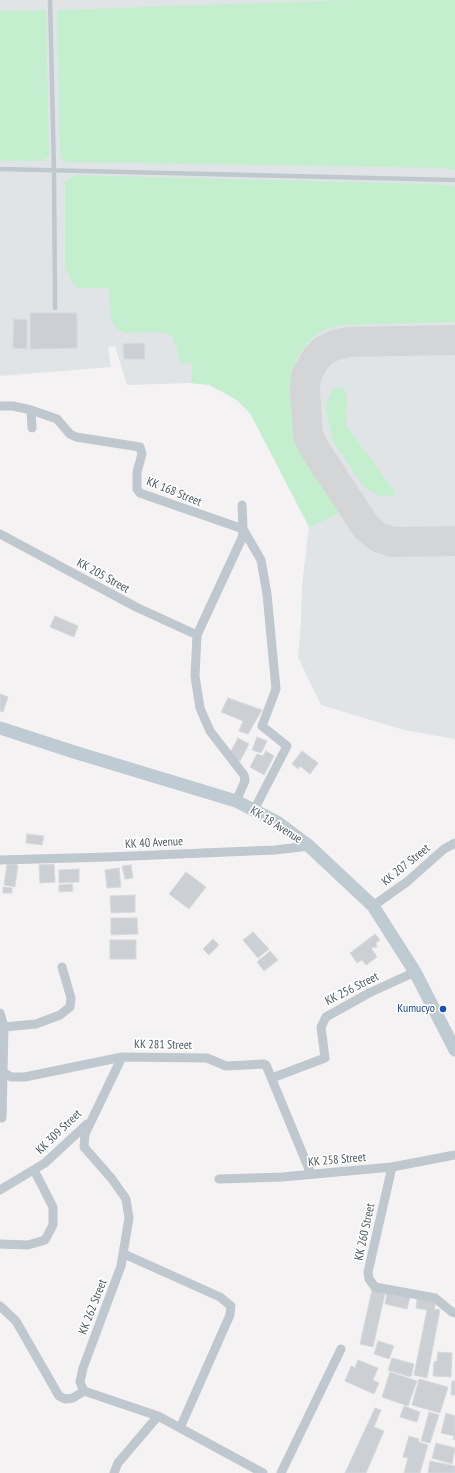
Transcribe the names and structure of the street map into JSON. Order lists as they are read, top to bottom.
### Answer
{
  "streets": {
    "main road": ["KK 18 Avenue"],
    "street": [
      "KK 168 Street",
      "KK 205 Street",
      "KK 40 Avenue",
      "KK 207 Street",
      "KK 256 Street",
      "KK 281 Street",
      "KK 309 Street",
      "KK 258 Street",
      "KK 260 Street",
      "KK 262 Street"
    ]
  },
  "crossings": [
    ["KK 18 Avenue", "KK 40 Avenue"],
    ["KK 18 Avenue", "KK 207 Street"],
    ["KK 18 Avenue", "KK 256 Street"],
    ["KK 256 Street", "KK 281 Street"],
    ["KK 281 Street", "KK 258 Street"],
    ["KK 281 Street", "KK 262 Street"],
    ["KK 309 Street", "KK 262 Street"],
    ["KK 258 Street", "KK 260 Street"]
  ],
  "places": ["Kumucyo"]
}
